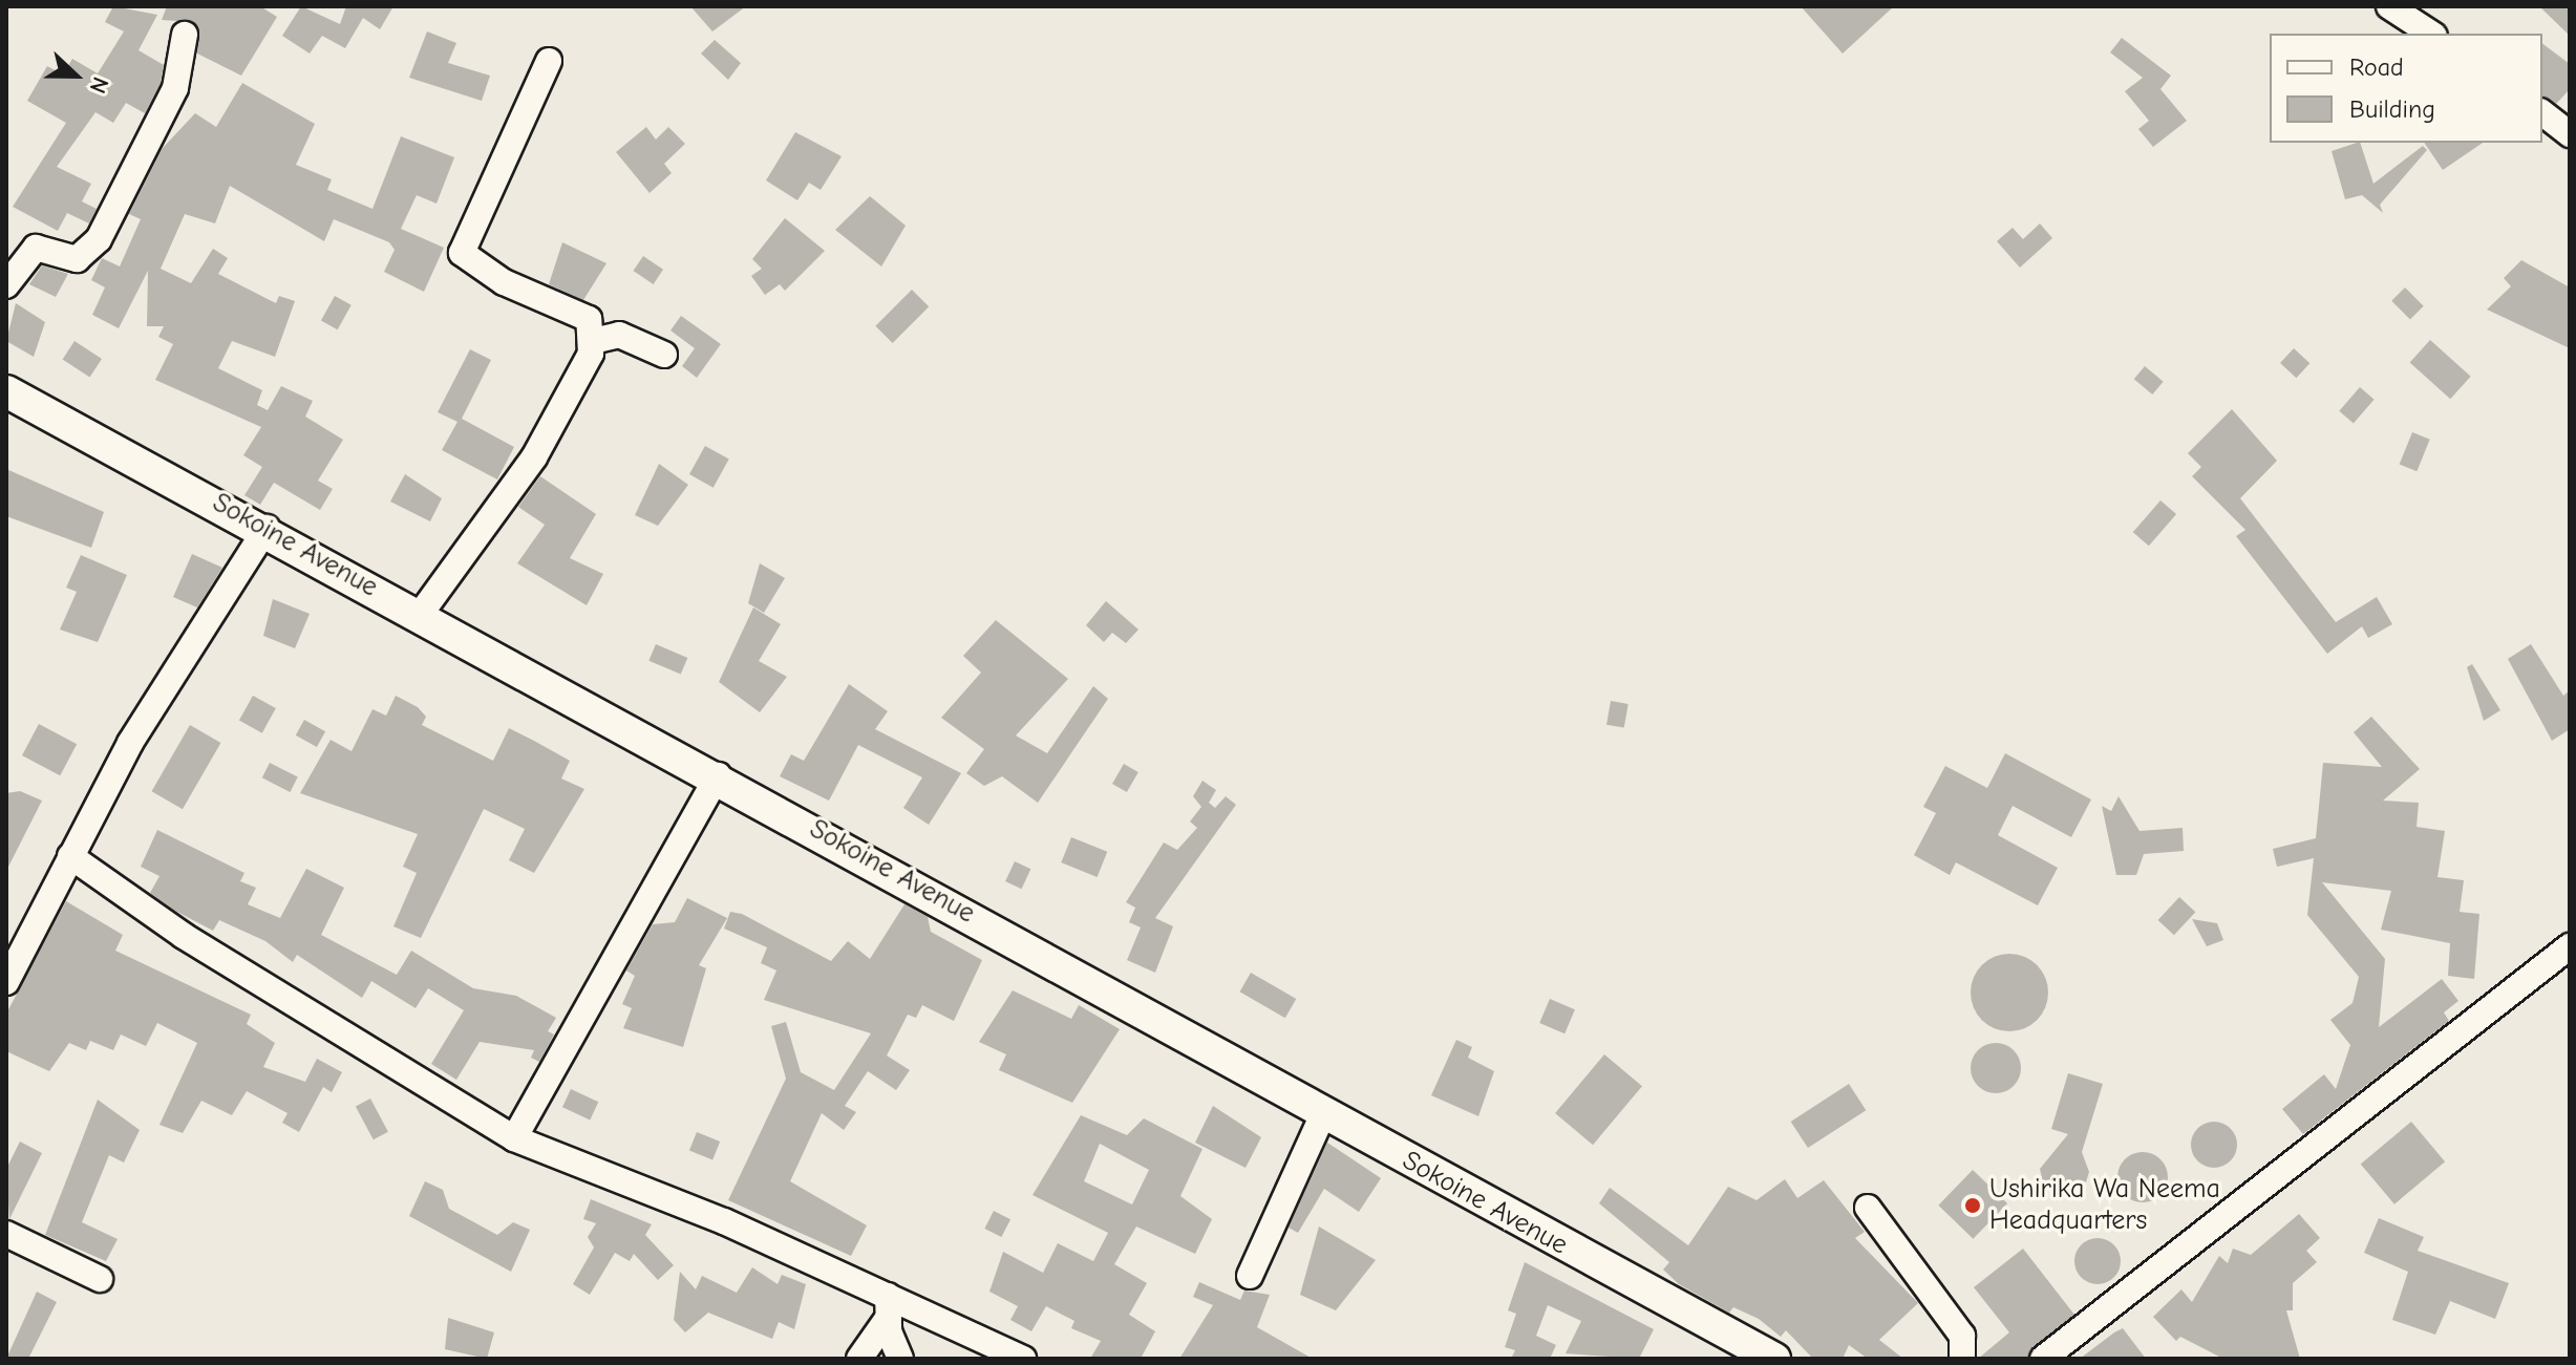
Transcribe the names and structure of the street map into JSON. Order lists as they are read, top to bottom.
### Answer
{
  "streets": {
    "street": ["Sokoine Avenue"]
  },
  "places": ["Ushirika Wa Neema Headquarters"],
  "legend": ["Road", "Building"],
  "north": "right"
}
